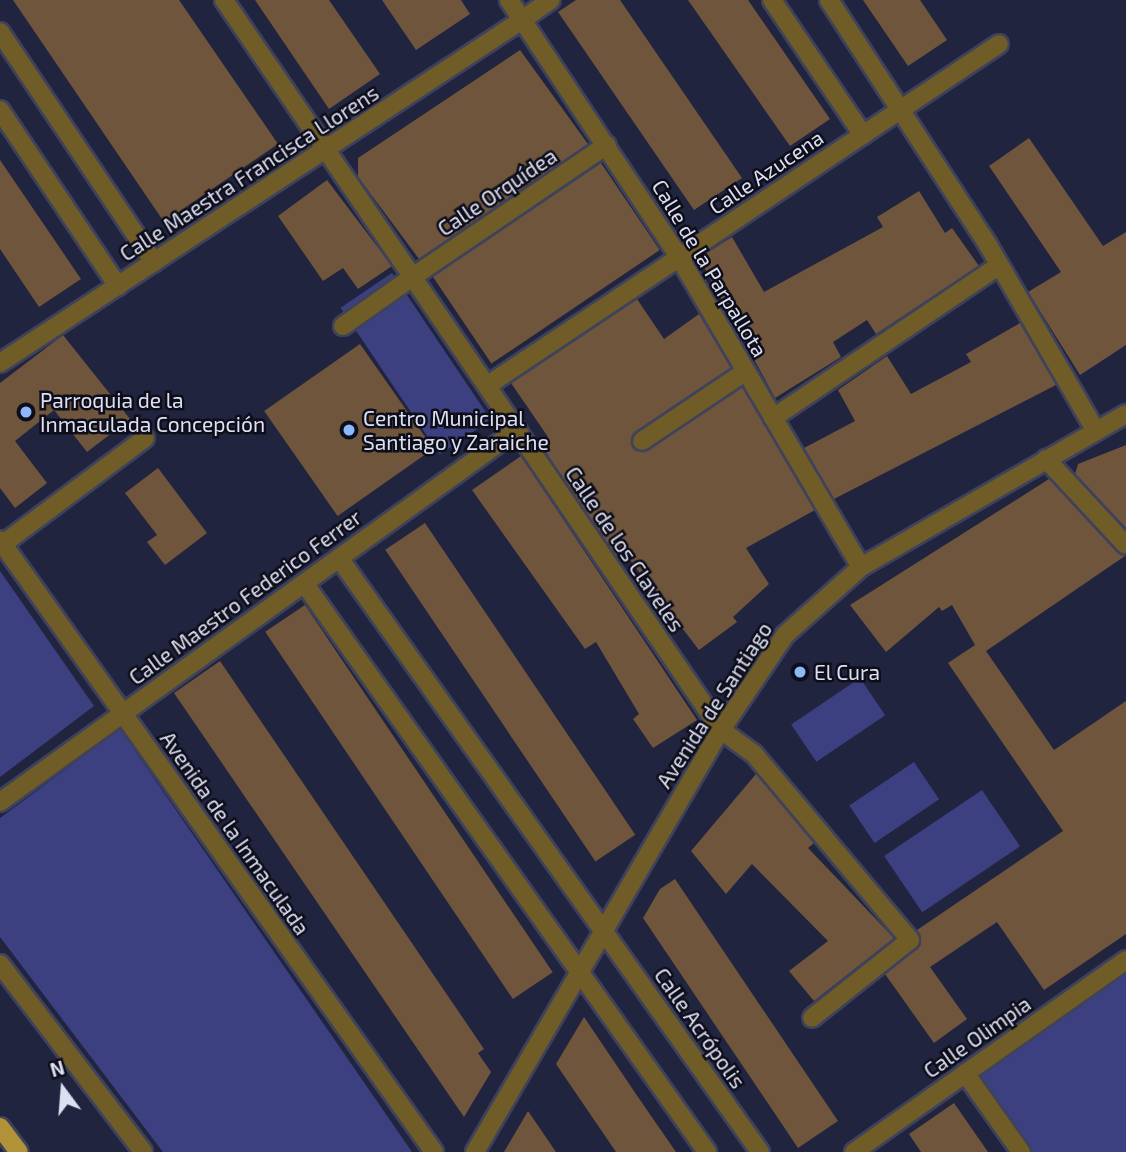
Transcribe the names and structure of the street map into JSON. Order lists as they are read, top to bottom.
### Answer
{
  "streets": {
    "street": [
      "Calle Azucena",
      "Calle Maestra Francisca Llorens",
      "Calle Orquídea",
      "Calle de la Parpallota",
      "Calle de los Claveles",
      "Calle Maestro Federico Ferrer",
      "Avenida de Santiago",
      "Avenida de la Inmaculada",
      "Calle Acrópolis",
      "Calle Olimpia"
    ]
  },
  "crossings": [
    ["Calle Azucena", "Calle de la Parpallota"],
    ["Calle Azucena", "Calle de los Claveles"],
    ["Calle Maestra Francisca Llorens", "Calle de la Parpallota"],
    ["Calle Maestra Francisca Llorens", "Calle de los Claveles"],
    ["Calle Orquídea", "Calle de la Parpallota"],
    ["Calle Orquídea", "Calle de los Claveles"],
    ["Calle de la Parpallota", "Avenida de Santiago"],
    ["Calle de los Claveles", "Calle Maestro Federico Ferrer"],
    ["Calle de los Claveles", "Avenida de Santiago"],
    ["Calle Maestro Federico Ferrer", "Avenida de la Inmaculada"],
    ["Calle Maestro Federico Ferrer", "Calle Acrópolis"],
    ["Avenida de Santiago", "Calle Acrópolis"]
  ],
  "places": ["Parroquia de la Inmaculada Concepción", "Centro Municipal Santiago y Zaraiche", "El Cura"],
  "north": "top"
}
